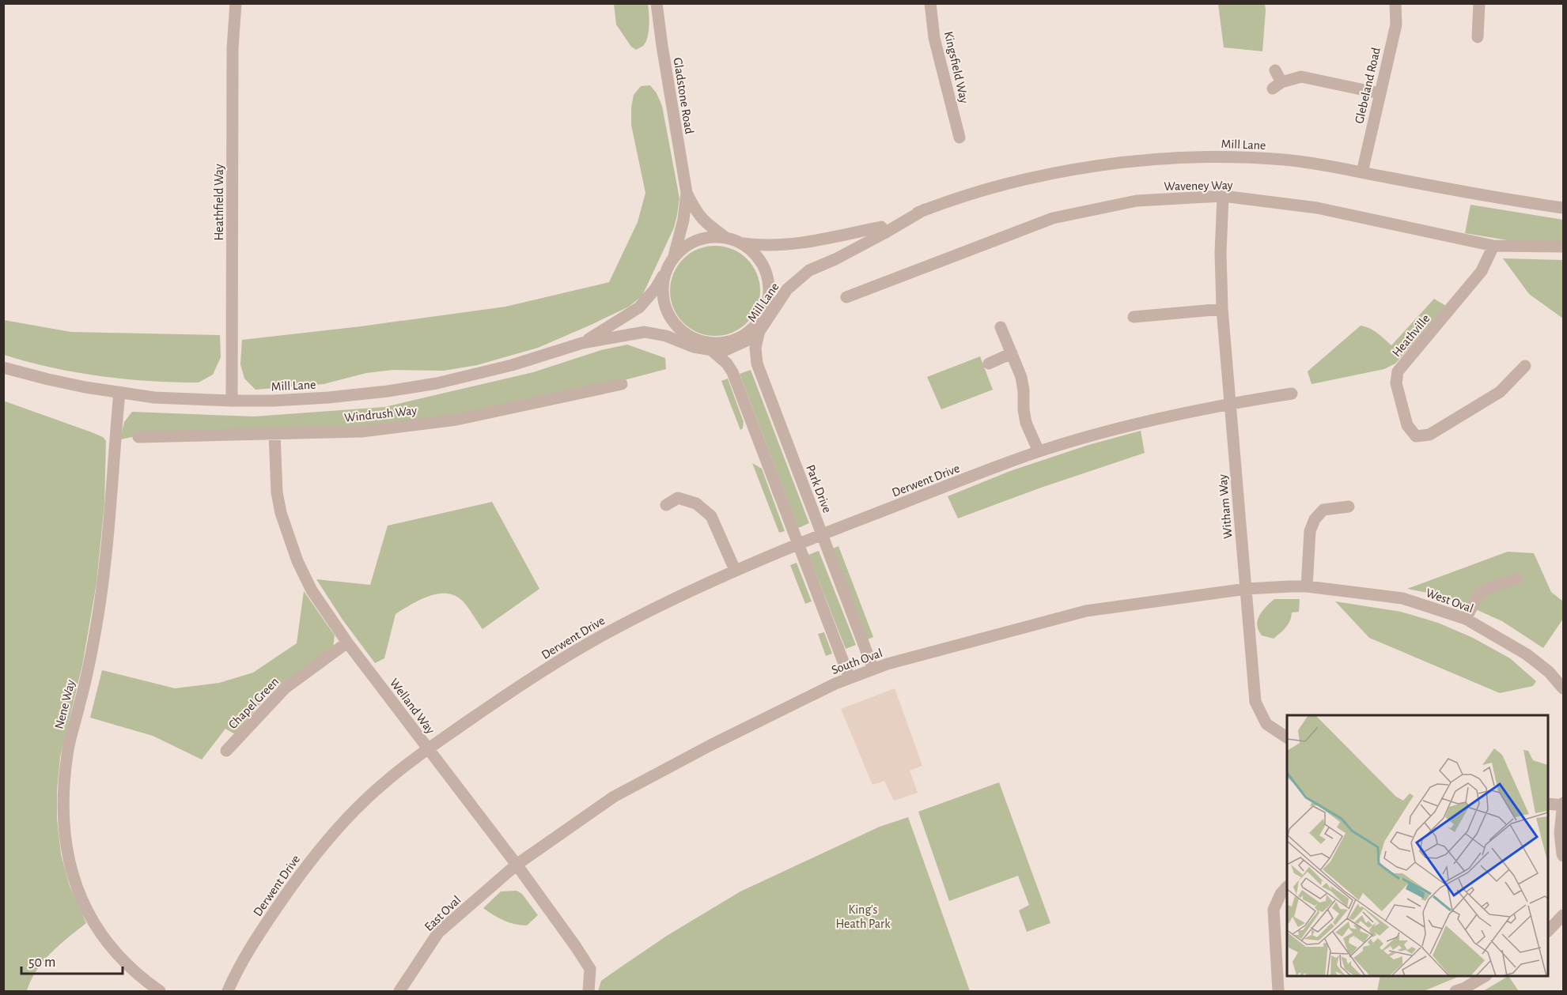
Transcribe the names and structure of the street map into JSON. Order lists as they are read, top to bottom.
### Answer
{
  "streets": {
    "street": [
      "Kingsfield Way",
      "Glebeland Road",
      "Gladstone Road",
      "Mill Lane",
      "Waveney Way",
      "Heathfield Way",
      "Heathville",
      "Windrush Way",
      "Derwent Drive",
      "Park Drive",
      "Witham Way",
      "West Oval",
      "South Oval",
      "Chapel Green",
      "Nene Way",
      "Welland Way",
      "East Oval"
    ]
  },
  "crossings": [
    ["Glebeland Road", "Mill Lane"],
    ["Gladstone Road", "Mill Lane"],
    ["Gladstone Road", "Park Drive"],
    ["Mill Lane", "Heathfield Way"],
    ["Mill Lane", "Park Drive"],
    ["Mill Lane", "Nene Way"],
    ["Waveney Way", "Heathville"],
    ["Waveney Way", "Witham Way"],
    ["Windrush Way", "Welland Way"],
    ["Derwent Drive", "Park Drive"],
    ["Derwent Drive", "Witham Way"],
    ["Derwent Drive", "Welland Way"],
    ["Park Drive", "South Oval"],
    ["Witham Way", "West Oval"],
    ["Witham Way", "South Oval"],
    ["West Oval", "South Oval"],
    ["South Oval", "Welland Way"],
    ["South Oval", "East Oval"],
    ["Chapel Green", "Welland Way"],
    ["Welland Way", "East Oval"]
  ],
  "parks": ["King's Heath Park"],
  "scale_bar": "50 m"
}
